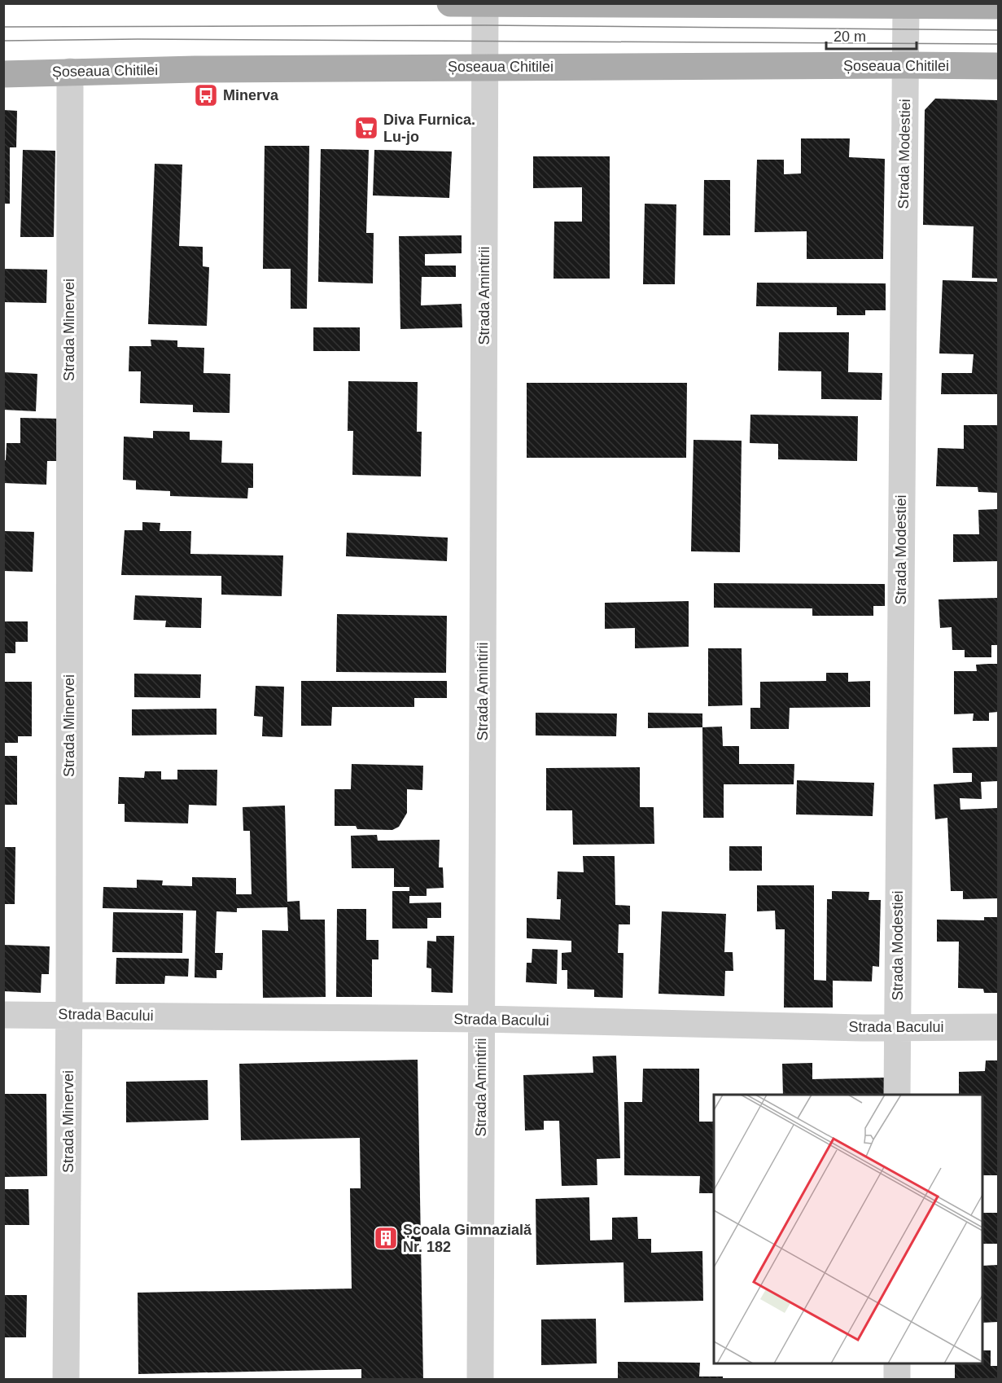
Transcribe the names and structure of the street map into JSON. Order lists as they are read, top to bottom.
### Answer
{
  "streets": {
    "main road": ["Șoseaua Chitilei"],
    "street": [
      "Strada Modestiei",
      "Strada Amintirii",
      "Strada Minervei",
      "Strada Bacului"
    ]
  },
  "crossings": [
    ["Șoseaua Chitilei", "Strada Modestiei"],
    ["Șoseaua Chitilei", "Strada Amintirii"],
    ["Șoseaua Chitilei", "Strada Minervei"],
    ["Strada Modestiei", "Strada Bacului"],
    ["Strada Amintirii", "Strada Bacului"],
    ["Strada Minervei", "Strada Bacului"]
  ],
  "places": {
    "bus stop": ["Minerva"],
    "supermarket": ["Diva Furnica. Lu-jo"],
    "building": ["Școala Gimnazială Nr. 182"]
  },
  "scale_bar": "20 m"
}
